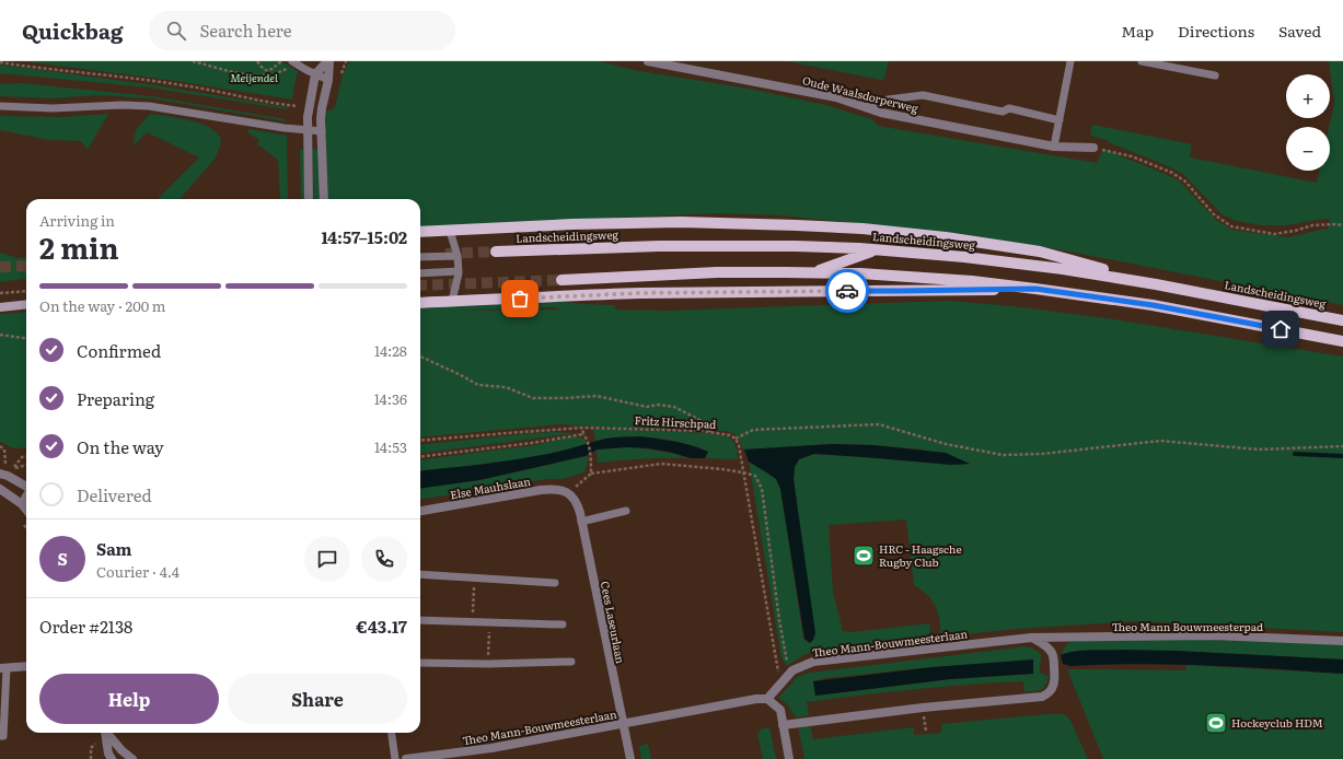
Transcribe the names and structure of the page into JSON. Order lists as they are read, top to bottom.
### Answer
{
  "streets": {
    "main road": ["Landscheidingsweg"],
    "street": [
      "Oude Waalsdorperweg",
      "Else Mauhslaan",
      "Cees Laseurlaan",
      "Theo Mann Bouwmeesterpad",
      "Theo Mann-Bouwmeesterlaan"
    ],
    "path": ["Fritz Hirschpad"]
  },
  "crossings": [
    ["Else Mauhslaan", "Cees Laseurlaan"],
    ["Cees Laseurlaan", "Theo Mann-Bouwmeesterlaan"],
    ["Theo Mann Bouwmeesterpad", "Theo Mann-Bouwmeesterlaan"]
  ],
  "parks": ["Meijendel"],
  "places": {
    "sports": ["HRC - Haagsche Rugby Club", "Hockeyclub HDM"]
  },
  "page": {
    "header": "Quickbag",
    "search": "Search here",
    "nav": ["Map", "Directions", "Saved"],
    "map_buttons": ["+", "−"],
    "heading": ["2 min", "Arriving in", "14:57–15:02"],
    "panel": [
      "Sam",
      "Courier · 4.4",
      "Order #2138",
      "€43.17"
    ],
    "bar": "On the way · 200 m",
    "list": [
      ["Confirmed", "14:28"],
      ["Preparing", "14:36"],
      ["On the way", "14:53"],
      "Delivered"
    ],
    "round": "S",
    "buttons": ["Help", "Share"]
  }
}
